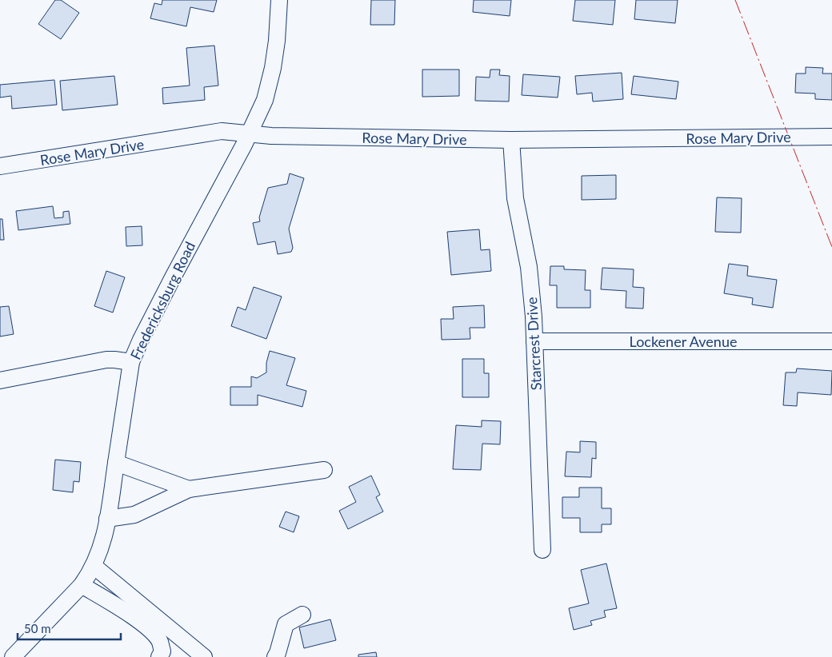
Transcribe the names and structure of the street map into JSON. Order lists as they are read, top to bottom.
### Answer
{
  "streets": {
    "street": [
      "Rose Mary Drive",
      "Fredericksburg Road",
      "Lockener Avenue",
      "Starcrest Drive"
    ]
  },
  "crossings": [
    ["Rose Mary Drive", "Fredericksburg Road"],
    ["Rose Mary Drive", "Starcrest Drive"],
    ["Lockener Avenue", "Starcrest Drive"]
  ],
  "scale_bar": "50 m"
}
